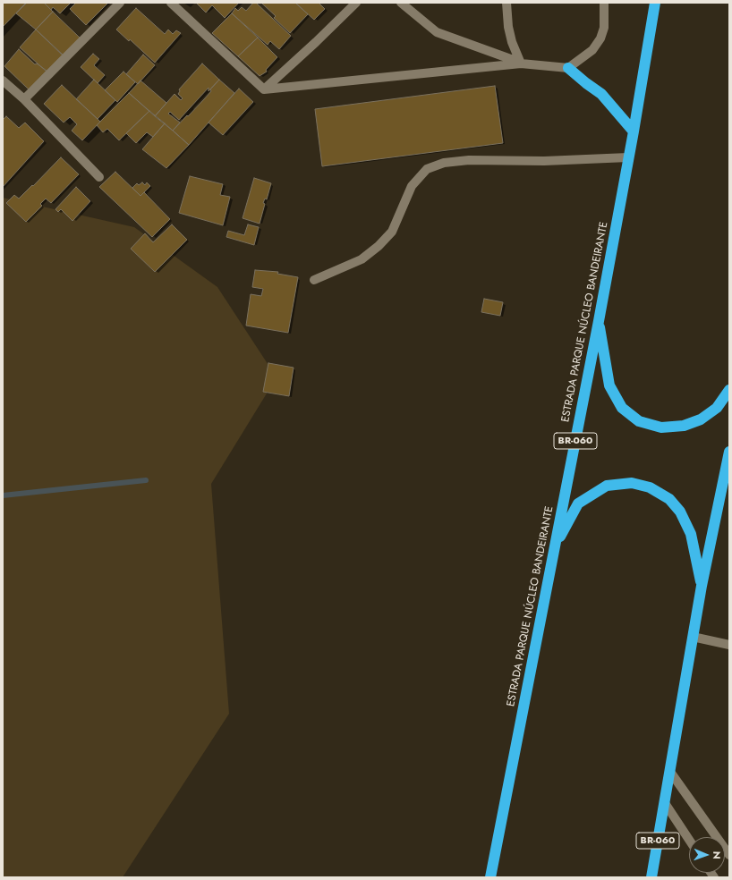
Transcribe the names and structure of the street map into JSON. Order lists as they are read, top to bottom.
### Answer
{
  "streets": {
    "highway": ["ESTRADA PARQUE NÚCLEO BANDEIRANTE", "BR-060"]
  },
  "north": "right"
}
